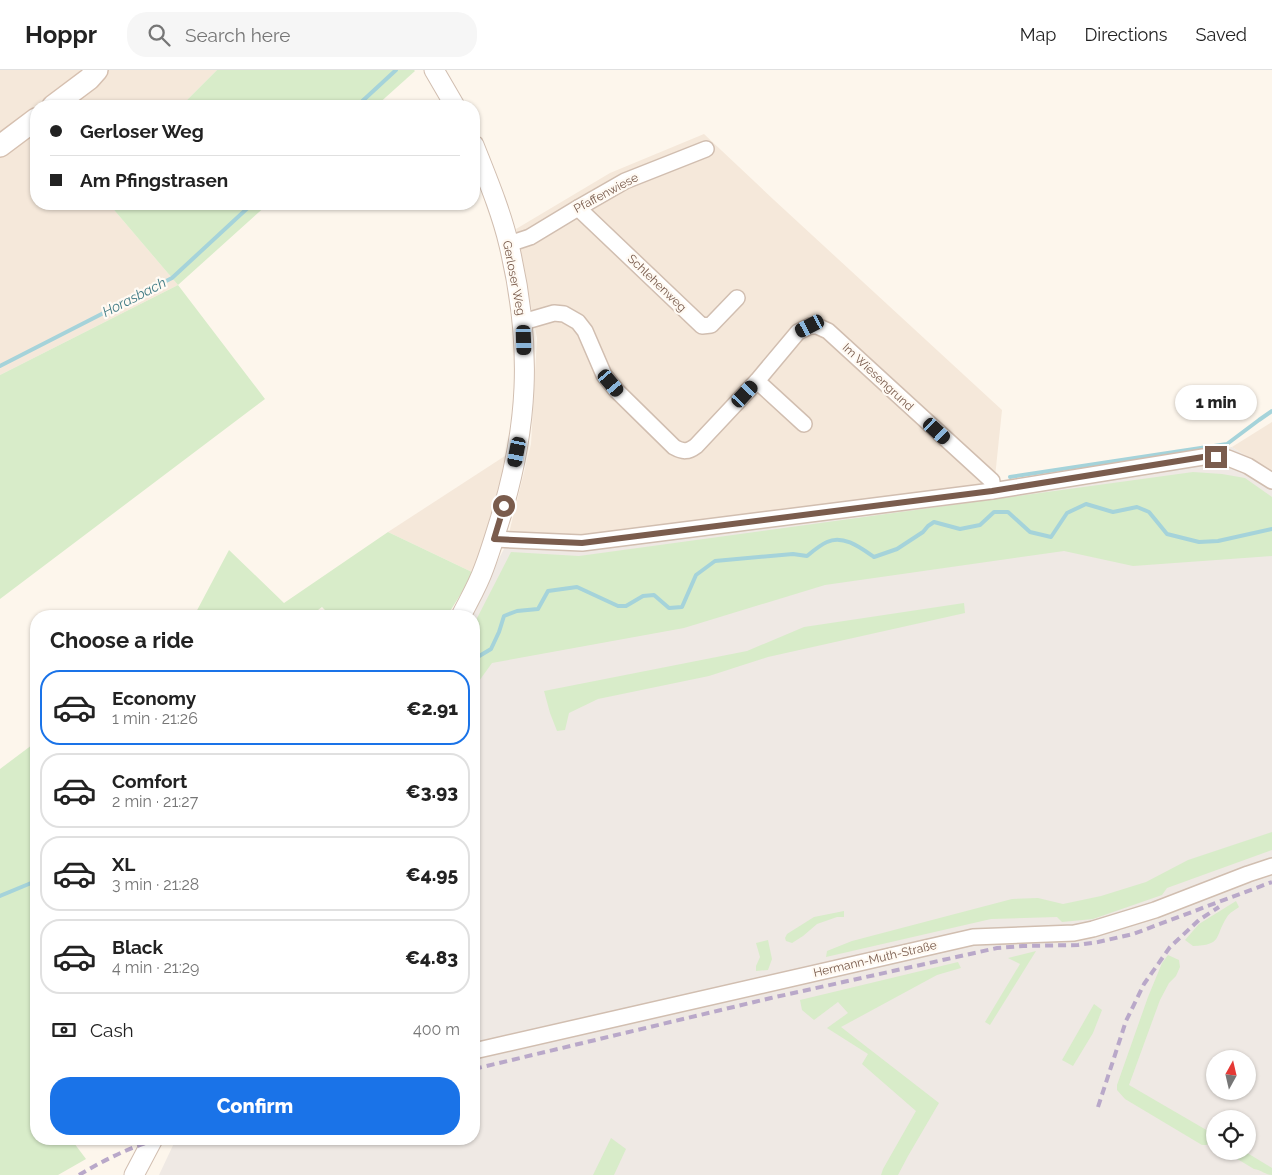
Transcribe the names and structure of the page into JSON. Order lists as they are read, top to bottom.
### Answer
{
  "streets": {
    "street": [
      "Pfaffenwiese",
      "Gerloser Weg",
      "Schlehenweg",
      "Im Wiesengrund",
      "Hermann-Muth-Straße"
    ]
  },
  "crossings": [
    ["Pfaffenwiese", "Gerloser Weg"],
    ["Pfaffenwiese", "Schlehenweg"],
    ["Gerloser Weg", "Im Wiesengrund"]
  ],
  "water": ["Horasbach"],
  "north": "top",
  "page": {
    "header": "Hoppr",
    "search": "Search here",
    "nav": ["Map", "Directions", "Saved"],
    "banner": ["Gerloser Weg", "Am Pfingstrasen"],
    "bubble": "1 min",
    "heading": "Choose a ride",
    "list": [
      {
        "name": "Economy",
        "note": "1 min · 21:26",
        "value": "€2.91"
      },
      {
        "name": "Comfort",
        "note": "2 min · 21:27",
        "value": "€3.93"
      },
      {
        "name": "XL",
        "note": "3 min · 21:28",
        "value": "€4.95"
      },
      {
        "name": "Black",
        "note": "4 min · 21:29",
        "value": "€4.83"
      }
    ],
    "pay": ["Cash", "400 m"],
    "buttons": "Confirm"
  }
}
